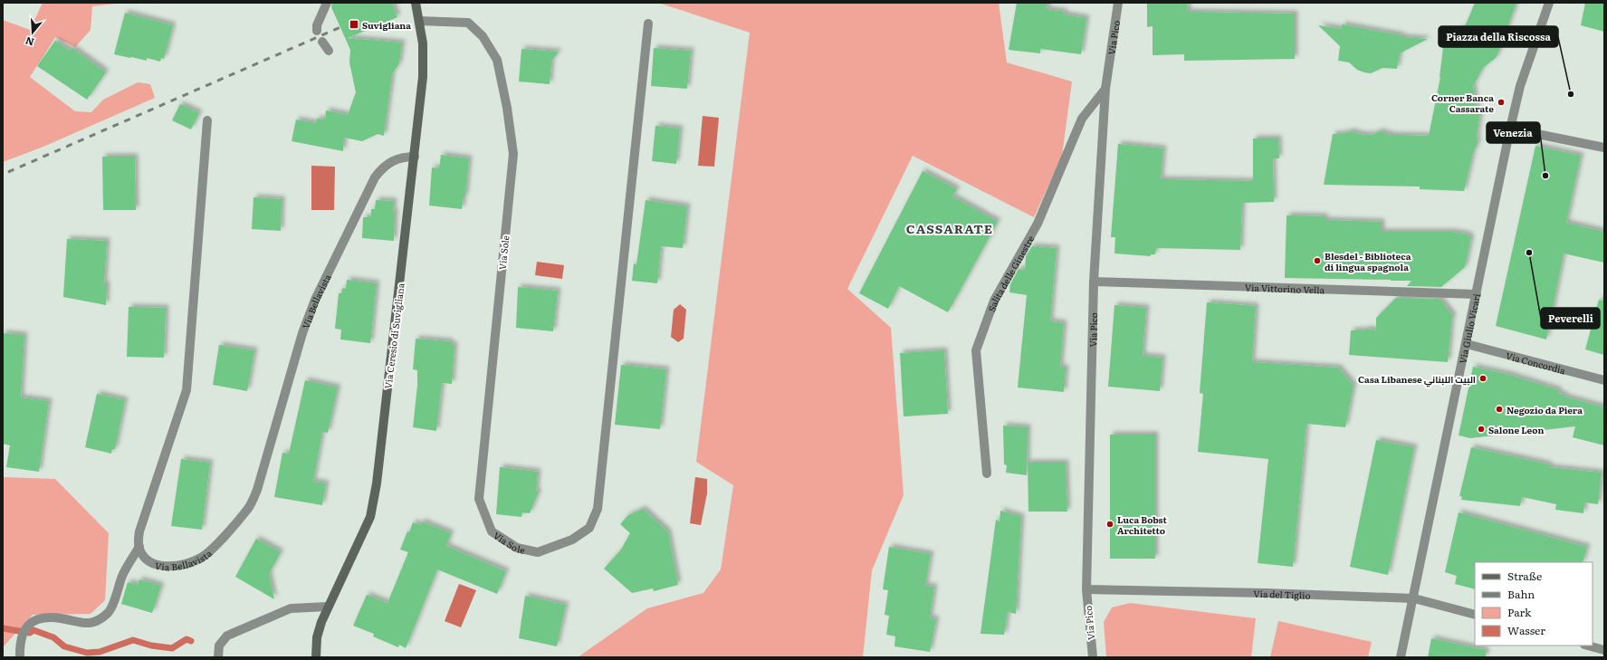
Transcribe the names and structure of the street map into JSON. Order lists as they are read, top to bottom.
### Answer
{
  "streets": {
    "main road": ["Via Ceresio di Suvigliana"],
    "street": [
      "Via Pico",
      "Via Sole",
      "Salita delle Ginestre",
      "Via Vittorino Vella",
      "Via Bellavista",
      "Via Giulio Vicari",
      "Via Concordia",
      "Via del Tiglio"
    ]
  },
  "crossings": [
    ["Via Pico", "Salita delle Ginestre"],
    ["Via Pico", "Via Vittorino Vella"],
    ["Via Pico", "Via del Tiglio"],
    ["Via Sole", "Via Ceresio di Suvigliana"],
    ["Via Vittorino Vella", "Via Giulio Vicari"],
    ["Via Bellavista", "Via Ceresio di Suvigliana"],
    ["Via Giulio Vicari", "Via Concordia"],
    ["Via Giulio Vicari", "Via del Tiglio"]
  ],
  "districts": ["CASSARATE"],
  "places": {
    "transit": ["Suvigliana"],
    "other": [
      "Piazza della Riscossa",
      "Corner Banca Cassarate",
      "Venezia",
      "Peverelli",
      "Blesdel - Biblioteca di lingua spagnola",
      "Casa Libanese البيت اللبناني",
      "Negozio da Piera",
      "Salone Leon",
      "Luca Bobst Architetto"
    ]
  },
  "legend": [
    "Straße",
    "Bahn",
    "Park",
    "Wasser"
  ],
  "north": "bottom"
}
